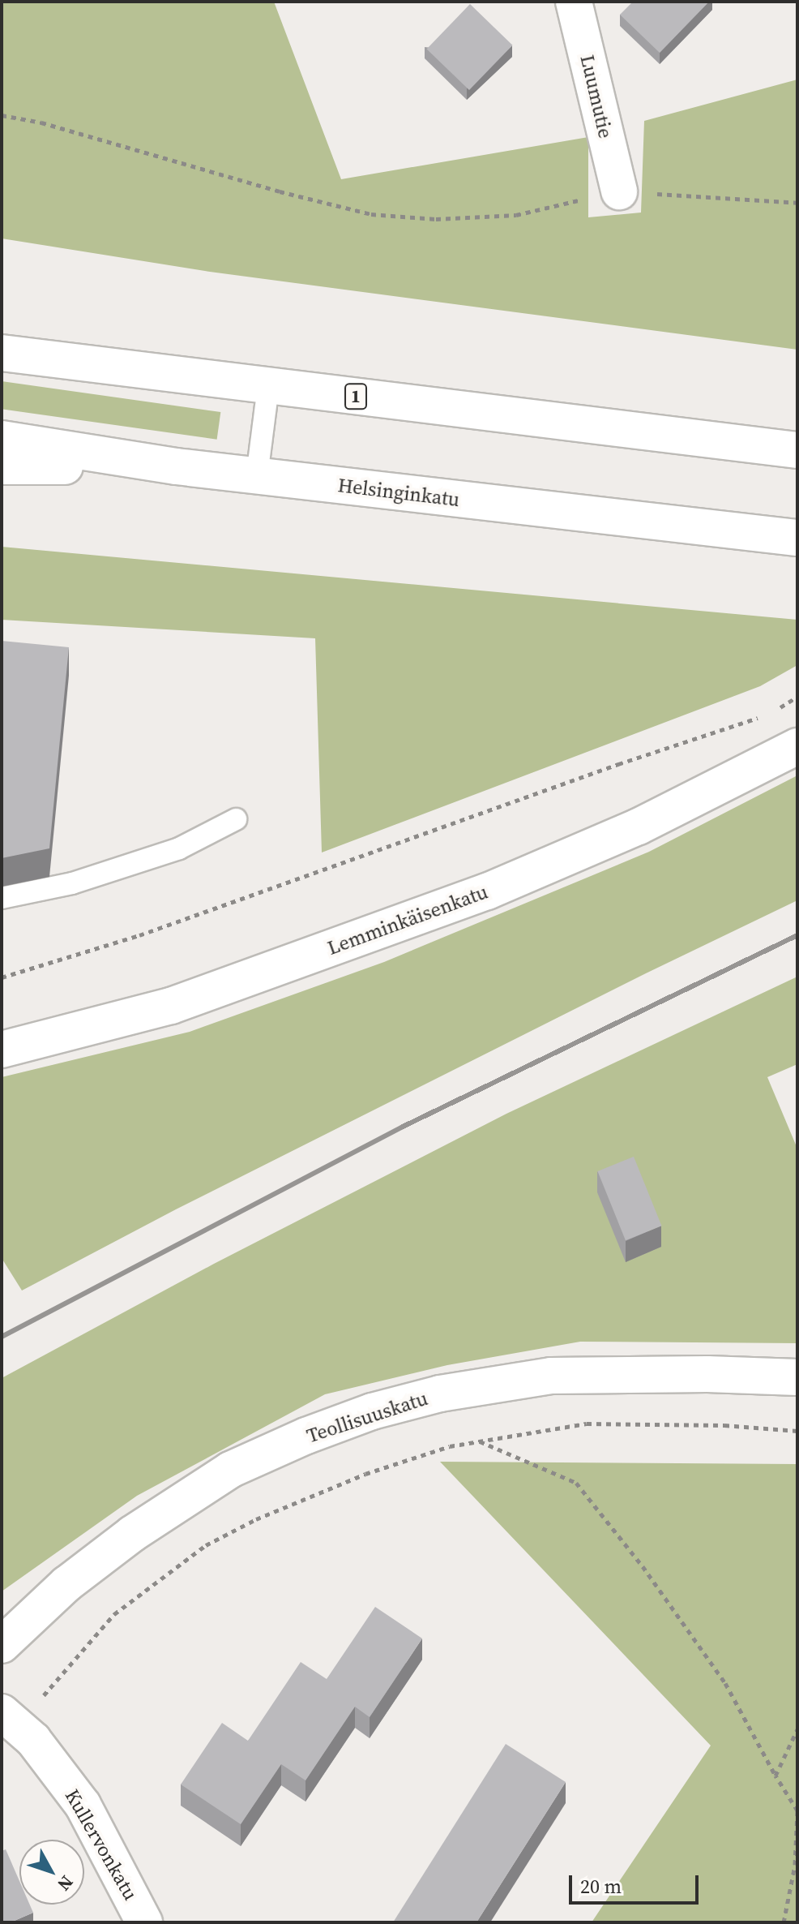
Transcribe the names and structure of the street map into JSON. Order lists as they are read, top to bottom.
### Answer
{
  "streets": {
    "main road": [
      "Luumutie",
      "1",
      "Helsinginkatu",
      "Lemminkäisenkatu",
      "Teollisuuskatu",
      "Kullervonkatu"
    ]
  },
  "scale_bar": "20 m",
  "north": "bottom right"
}
